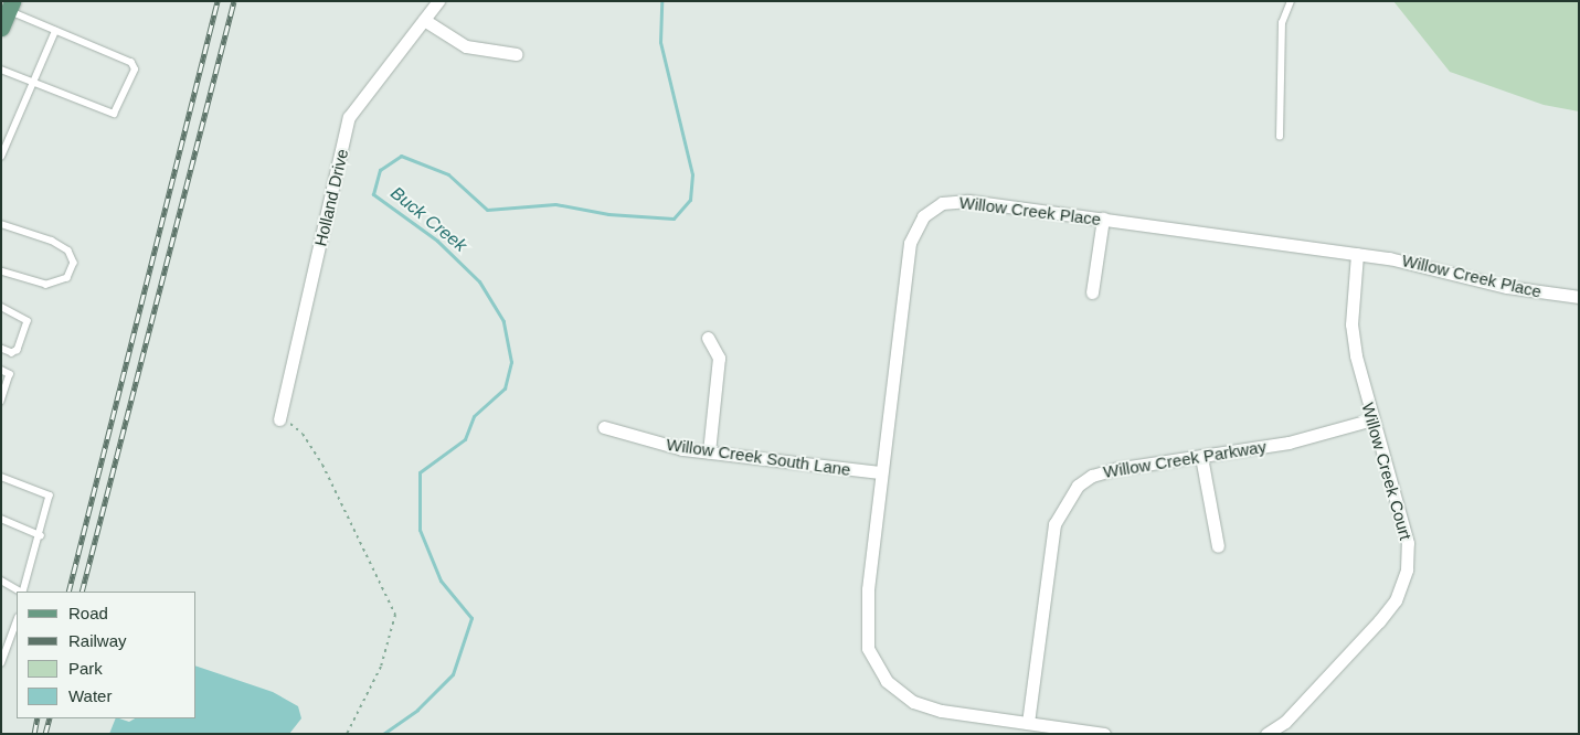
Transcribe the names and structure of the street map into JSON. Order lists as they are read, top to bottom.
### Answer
{
  "streets": {
    "street": [
      "Holland Drive",
      "Willow Creek Place",
      "Willow Creek South Lane",
      "Willow Creek Parkway",
      "Willow Creek Court"
    ]
  },
  "crossings": [
    ["Willow Creek Place", "Willow Creek South Lane"],
    ["Willow Creek Place", "Willow Creek Parkway"],
    ["Willow Creek Place", "Willow Creek Court"],
    ["Willow Creek Parkway", "Willow Creek Court"]
  ],
  "water": ["Buck Creek"],
  "legend": [
    "Road",
    "Railway",
    "Park",
    "Water"
  ]
}
